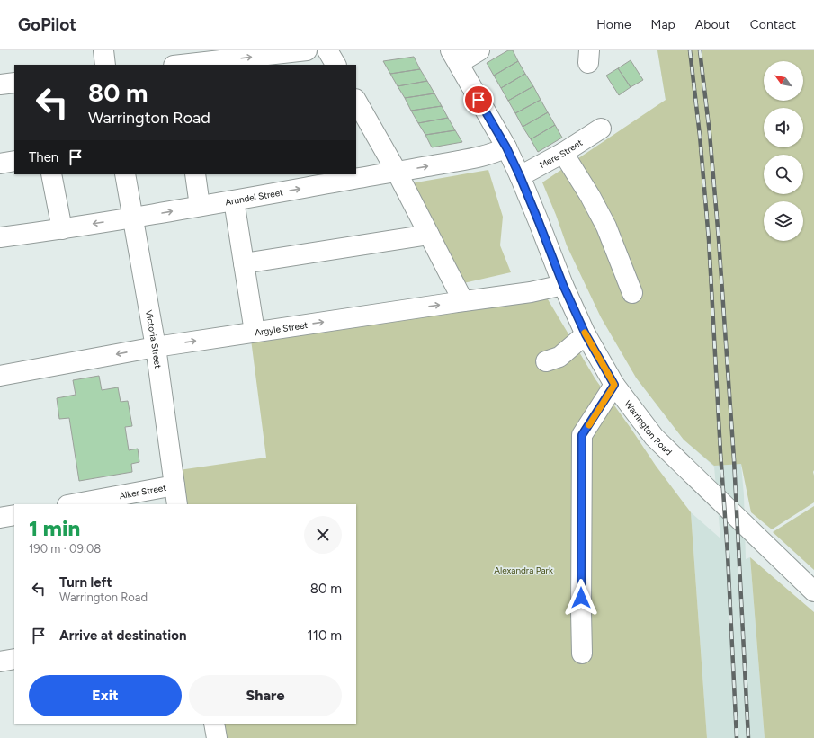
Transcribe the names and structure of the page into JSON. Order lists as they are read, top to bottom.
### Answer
{
  "streets": {
    "street": [
      "Mere Street",
      "Arundel Street",
      "Argyle Street",
      "Victoria Street",
      "Warrington Road",
      "Alker Street"
    ]
  },
  "crossings": [
    ["Mere Street", "Warrington Road"],
    ["Arundel Street", "Victoria Street"],
    ["Arundel Street", "Warrington Road"],
    ["Argyle Street", "Victoria Street"],
    ["Argyle Street", "Warrington Road"],
    ["Victoria Street", "Alker Street"]
  ],
  "parks": ["Alexandra Park"],
  "north": "top left",
  "page": {
    "header": "GoPilot",
    "nav": [
      "Home",
      "Map",
      "About",
      "Contact"
    ],
    "turn": ["80 m", "Warrington Road"],
    "then": "Then",
    "heading": ["1 min", "190 m · 09:08"],
    "list": [
      {
        "name": "Turn left",
        "note": "Warrington Road",
        "value": "80 m"
      },
      {
        "name": "Arrive at destination",
        "value": "110 m"
      }
    ],
    "buttons": ["Exit", "Share"]
  }
}
